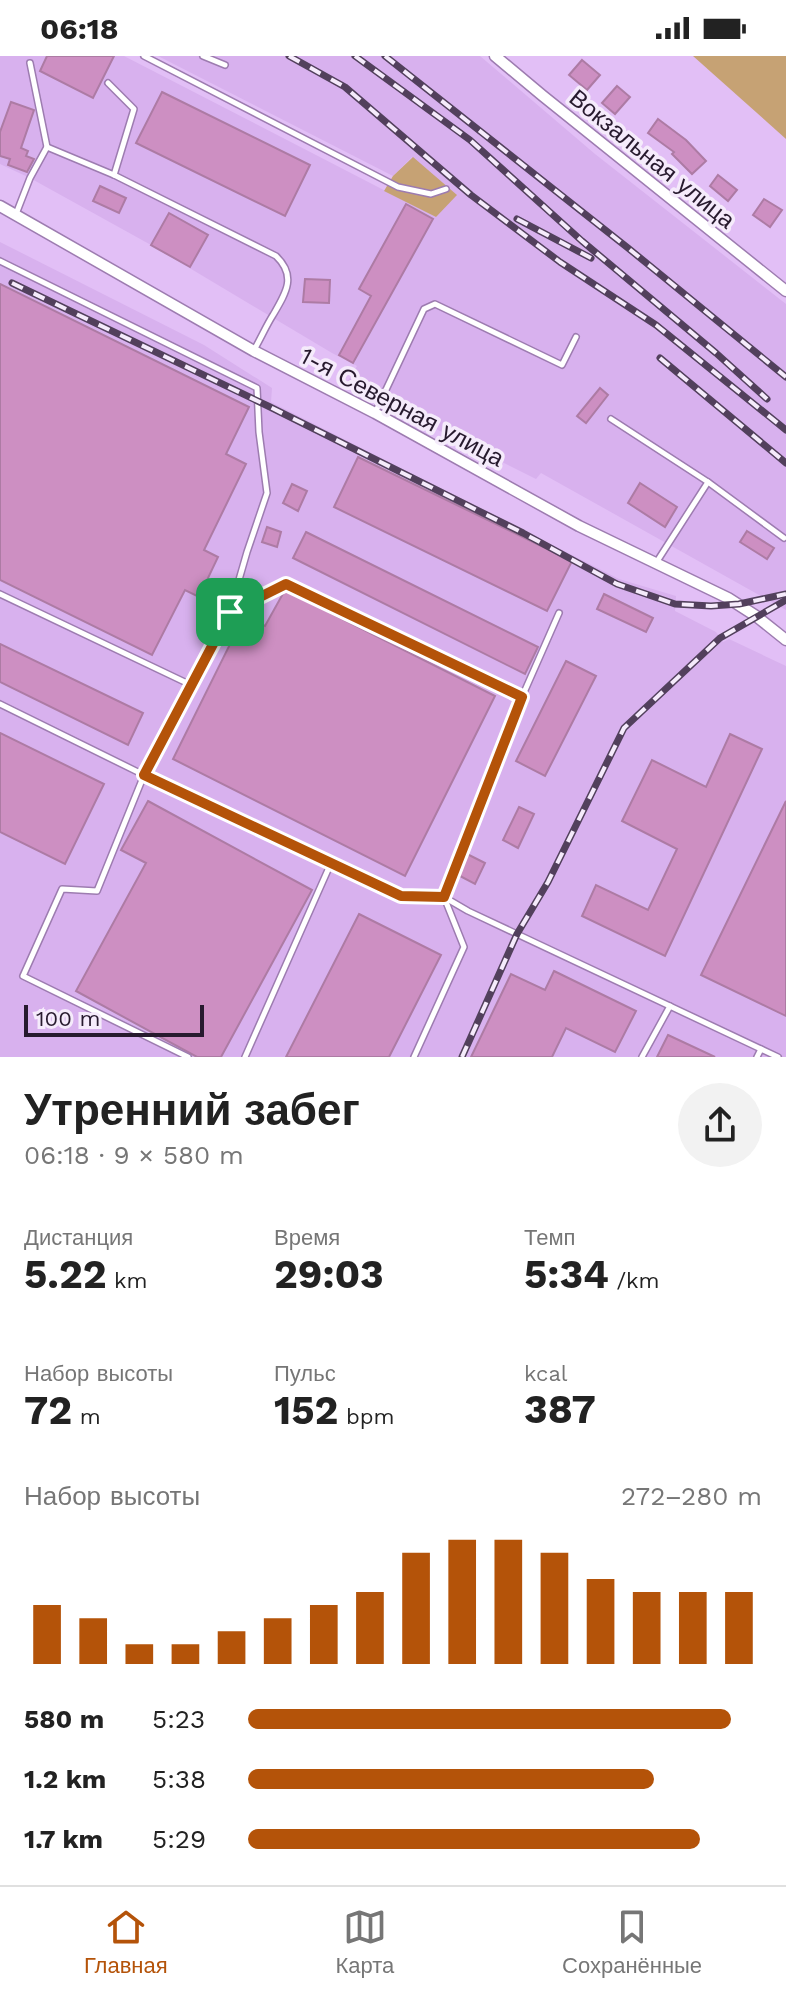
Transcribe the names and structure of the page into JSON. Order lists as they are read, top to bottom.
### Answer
{
  "streets": {
    "street": ["Вокзальная улица", "1-я Северная улица"]
  },
  "scale_bar": "100 m",
  "page": {
    "status": "06:18",
    "scale": "100 m",
    "heading": ["Утренний забег", "06:18 · 9 × 580 m"],
    "stats": [
      ["Дистанция", "5.22 km"],
      ["Время", "29:03"],
      ["Темп", "5:34 /km"],
      ["Набор высоты", "72 m"],
      ["Пульс", "152 bpm"],
      ["kcal", "387"]
    ],
    "chart": ["Набор высоты", "272–280 m"],
    "list": [
      {
        "name": "580 m",
        "note": "5:23"
      },
      {
        "name": "1.2 km",
        "note": "5:38"
      },
      {
        "name": "1.7 km",
        "note": "5:29"
      }
    ],
    "tabs": ["Главная", "Карта", "Сохранённые"]
  }
}
